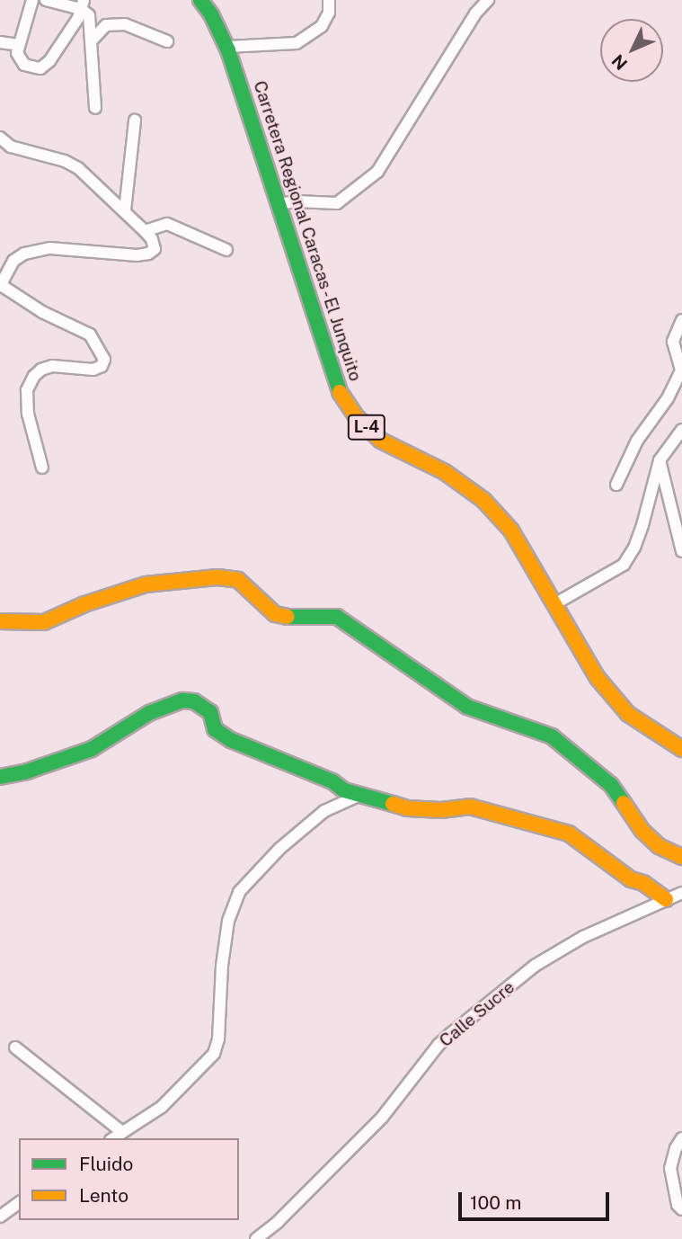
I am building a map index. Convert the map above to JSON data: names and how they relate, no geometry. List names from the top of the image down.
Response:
{
  "streets": {
    "street": ["Carretera Regional Caracas - El Junquito", "L-4", "Calle Sucre"]
  },
  "legend": ["Fluido", "Lento"],
  "scale_bar": "100 m",
  "north": "bottom left"
}
